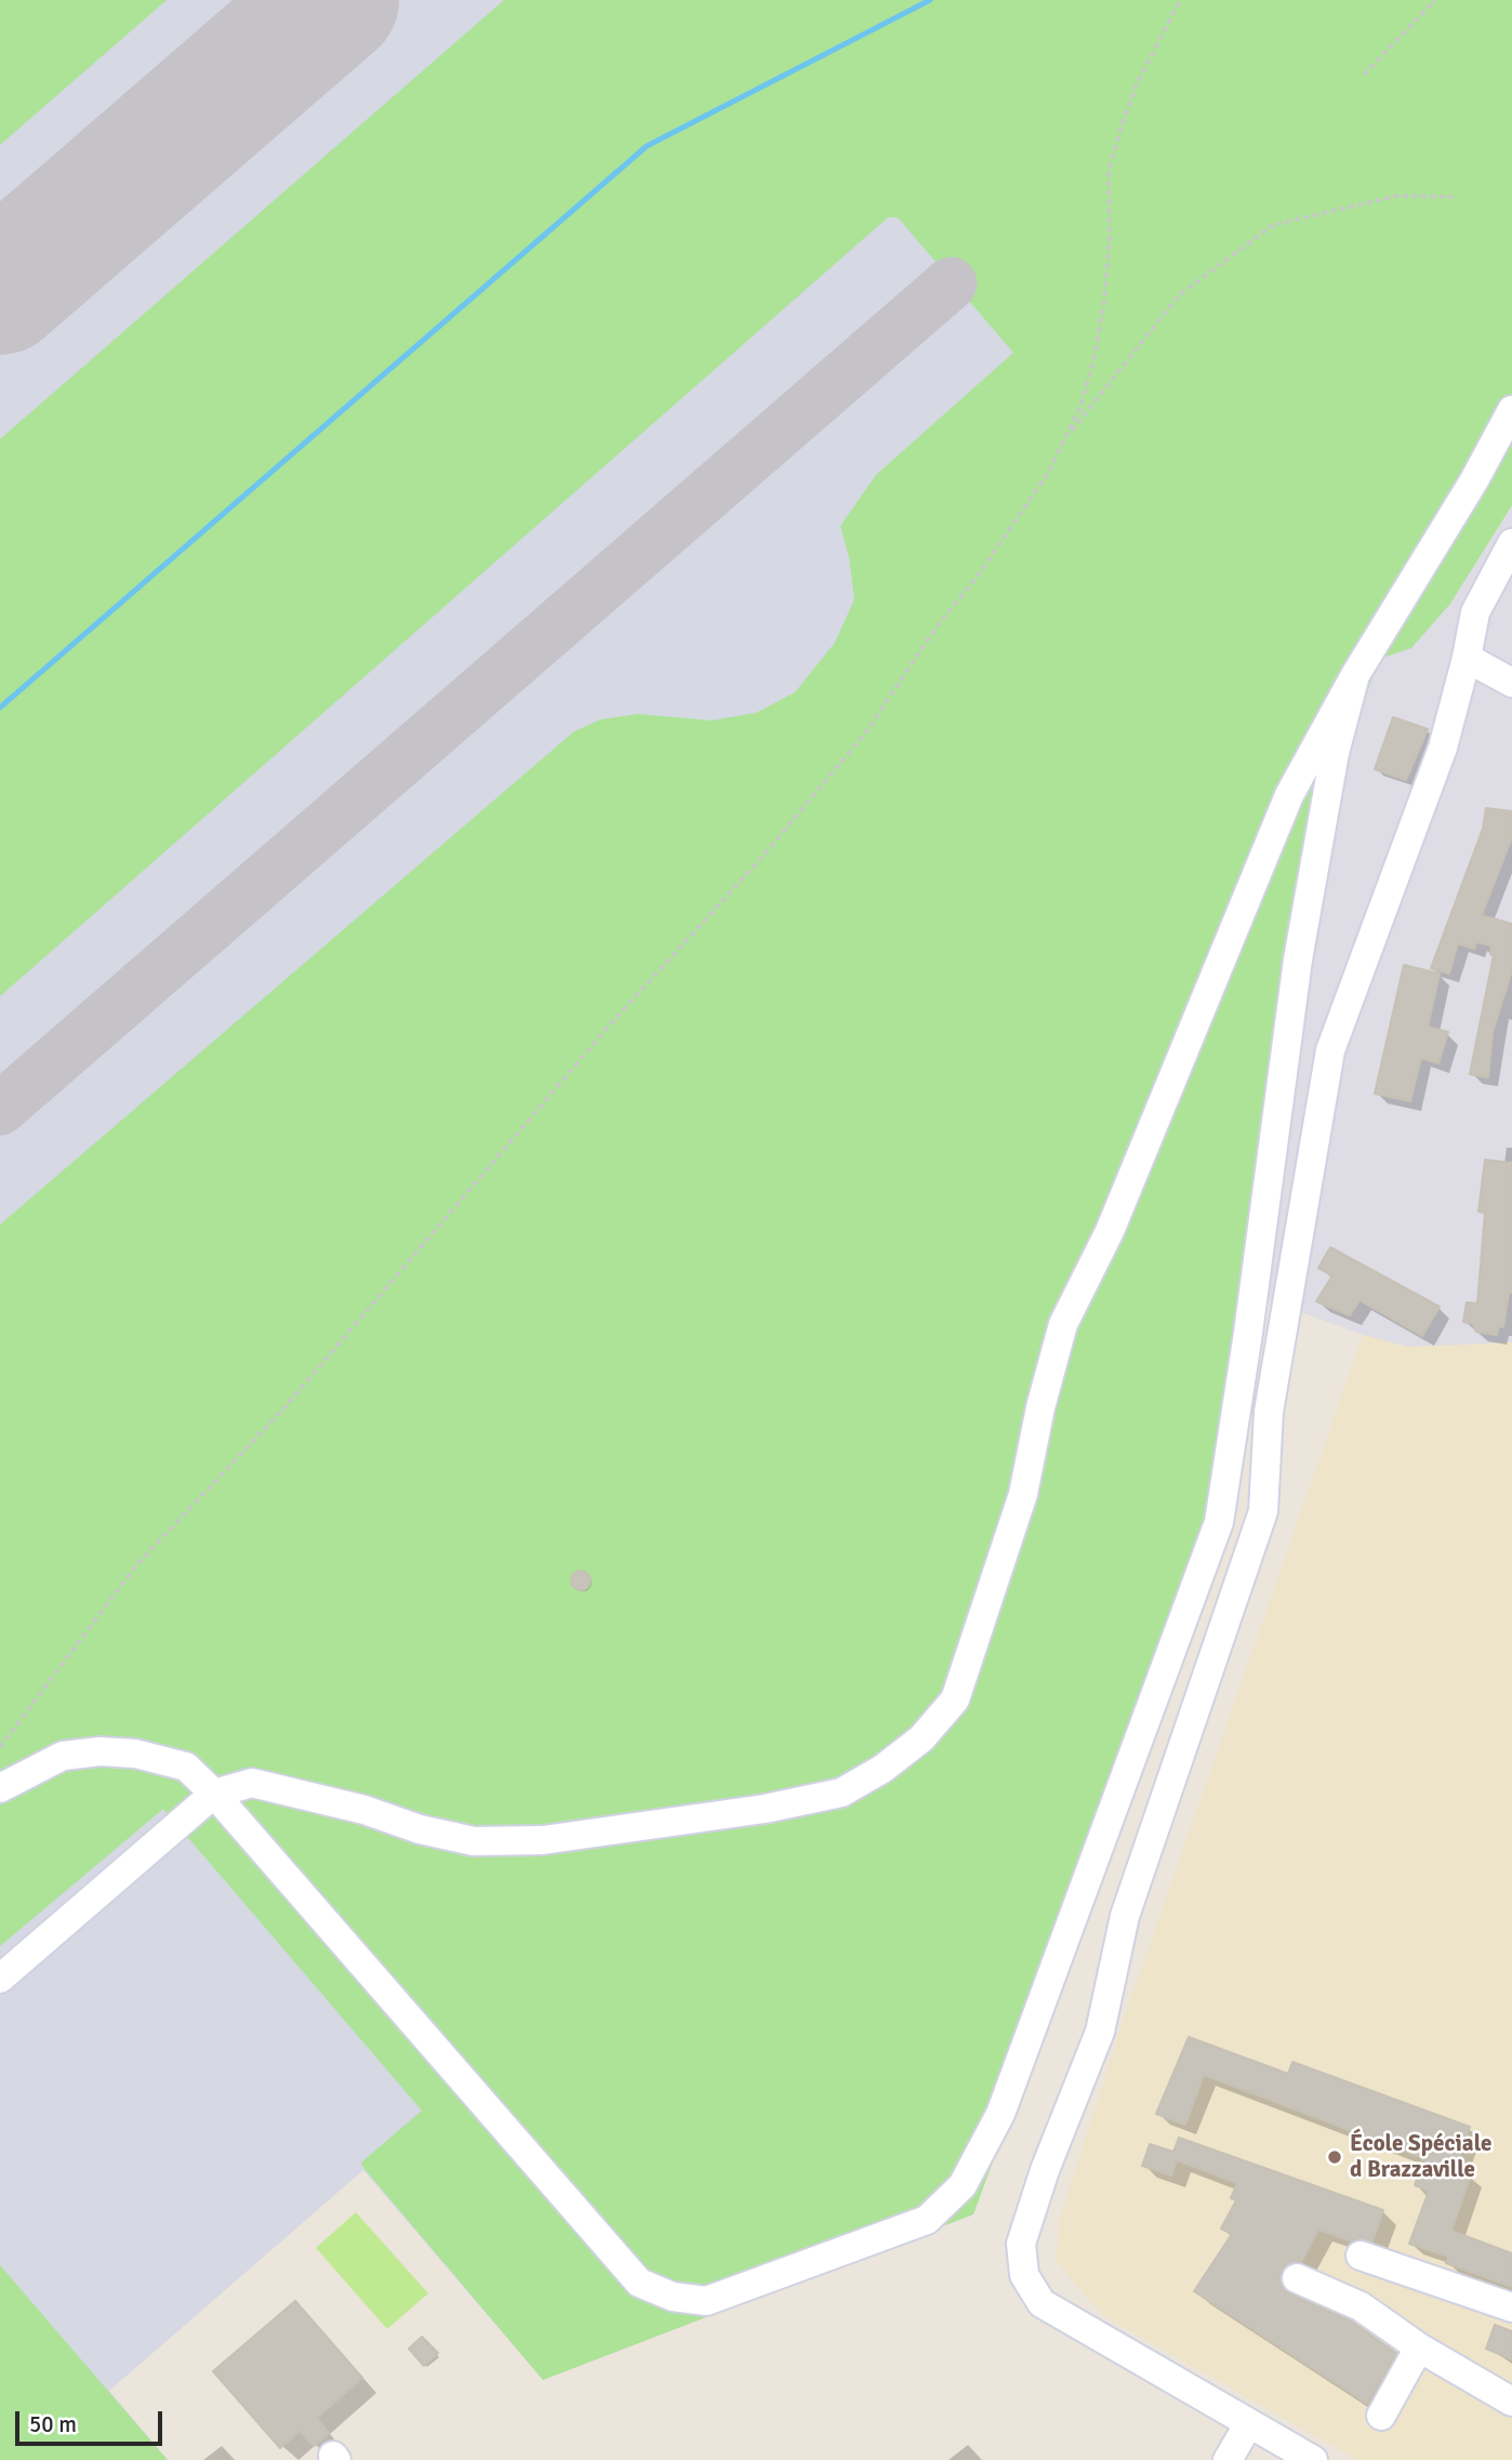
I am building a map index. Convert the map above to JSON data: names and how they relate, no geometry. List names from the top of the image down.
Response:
{
  "places": ["École Spéciale d Brazzaville"],
  "scale_bar": "50 m"
}
